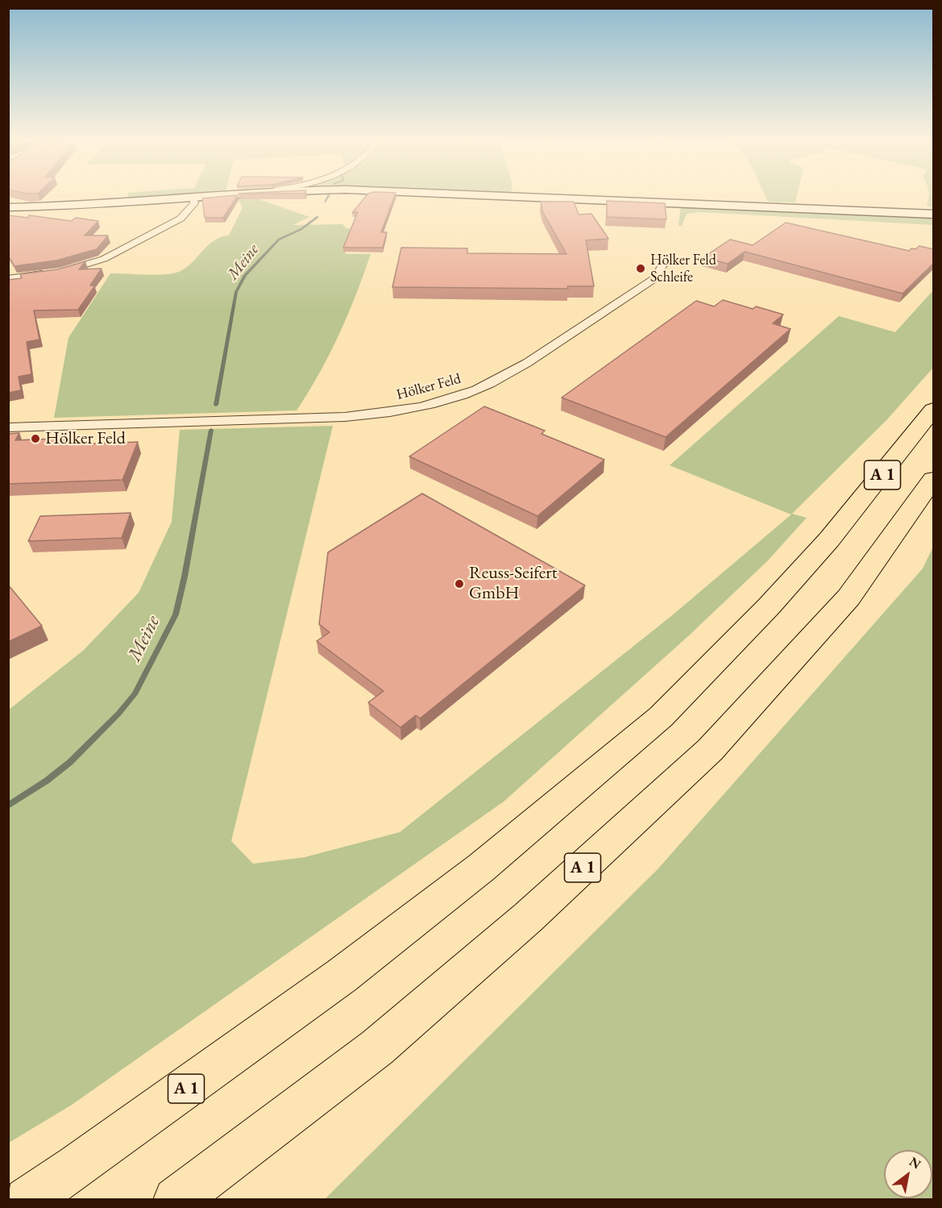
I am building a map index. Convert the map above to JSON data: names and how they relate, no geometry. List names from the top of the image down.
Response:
{
  "streets": {
    "highway": ["A 1"],
    "street": ["Hölker Feld"]
  },
  "water": ["Meine"],
  "places": ["Hölker Feld Schleife", "Hölker Feld", "Reuss-Seifert GmbH"],
  "north": "top right"
}
